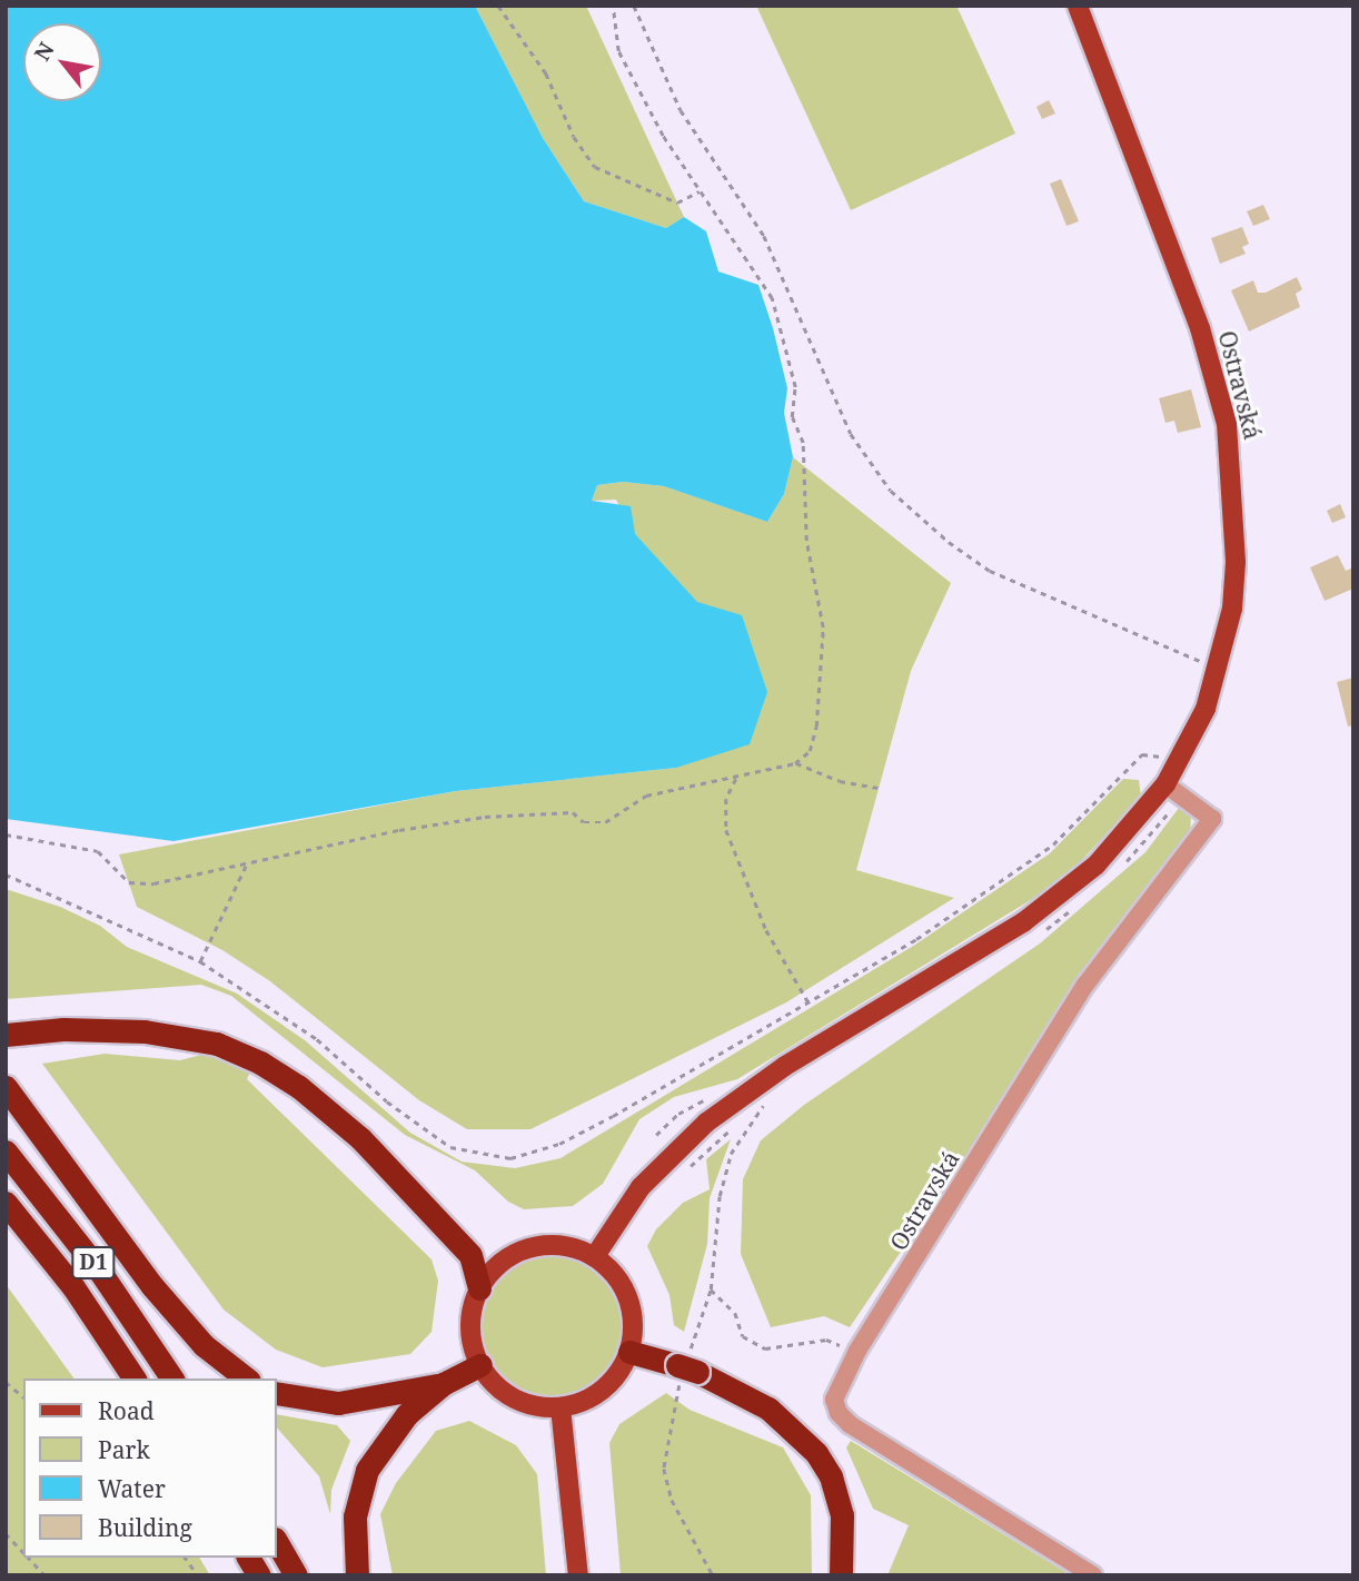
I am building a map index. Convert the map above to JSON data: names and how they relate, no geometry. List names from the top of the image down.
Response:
{
  "streets": {
    "highway": ["D1"],
    "main road": ["Ostravská"]
  },
  "legend": [
    "Road",
    "Park",
    "Water",
    "Building"
  ],
  "north": "top left"
}
